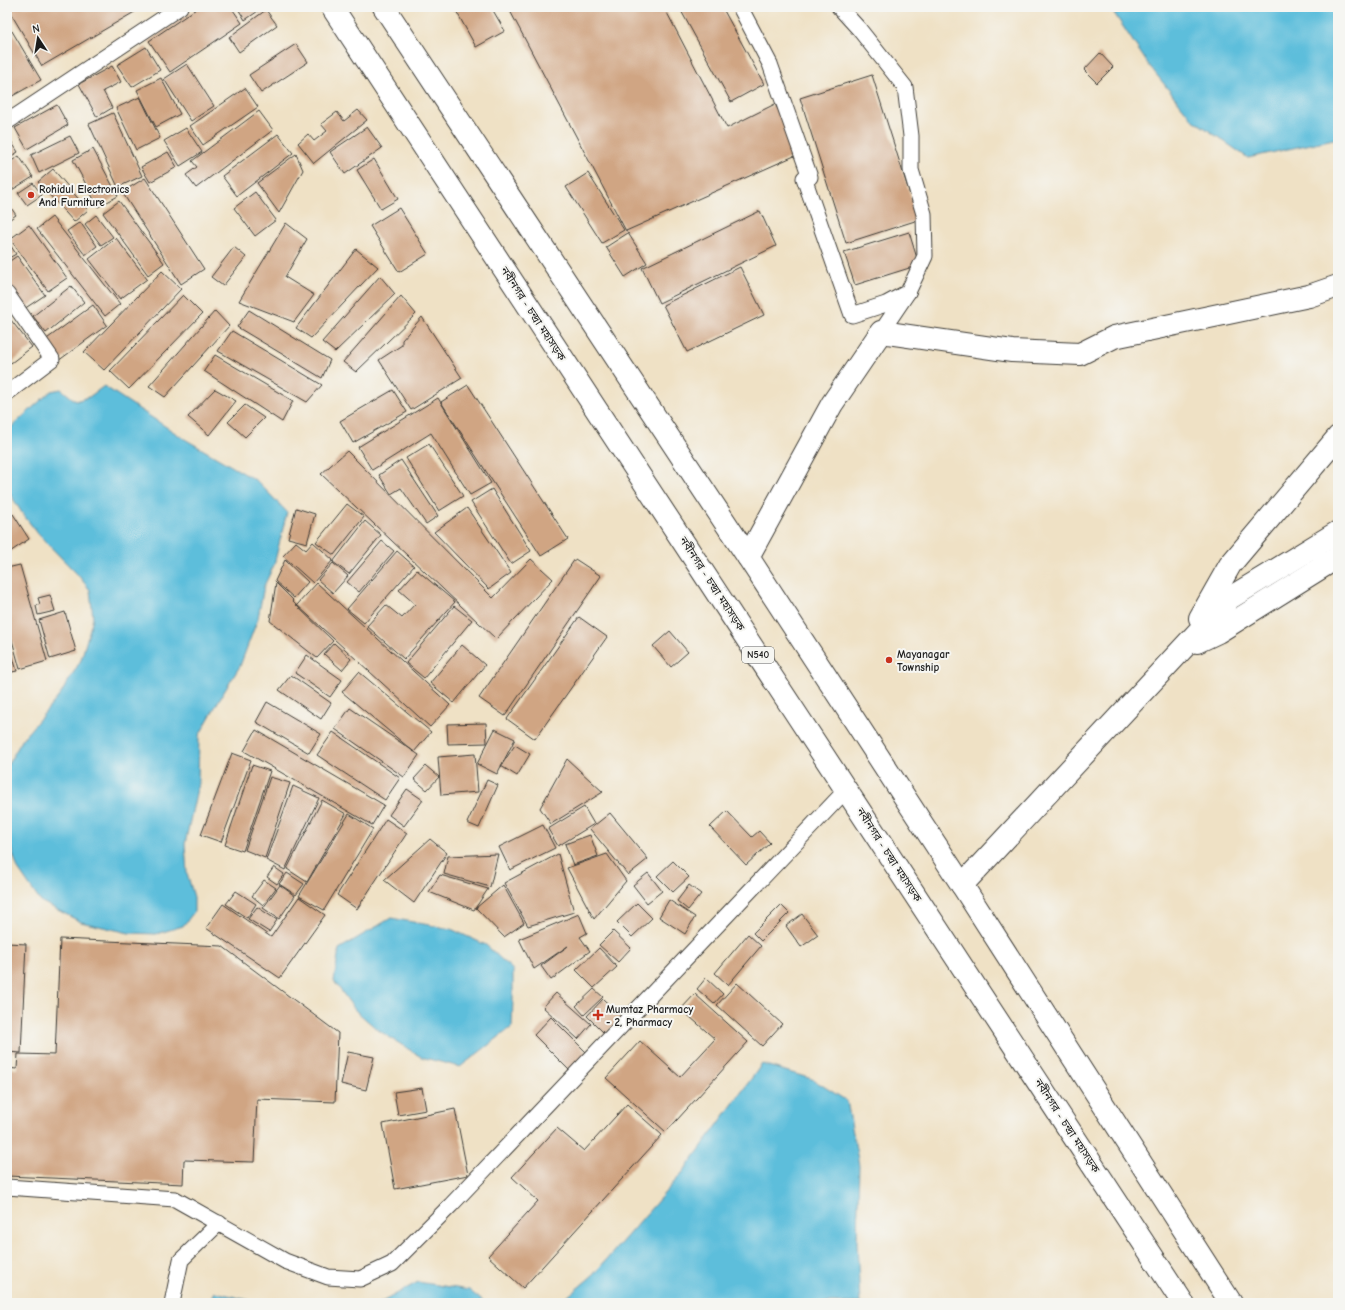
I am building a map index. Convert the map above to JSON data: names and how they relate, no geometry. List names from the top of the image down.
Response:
{
  "streets": {
    "main road": ["নবীনগর - চন্দ্রা মহাসড়ক", "N540"]
  },
  "places": {
    "other": ["Rohidul Electronics And Furniture", "Mayanagar Township"],
    "health": ["Mumtaz Pharmacy - 2, Pharmacy"]
  },
  "north": "top"
}
